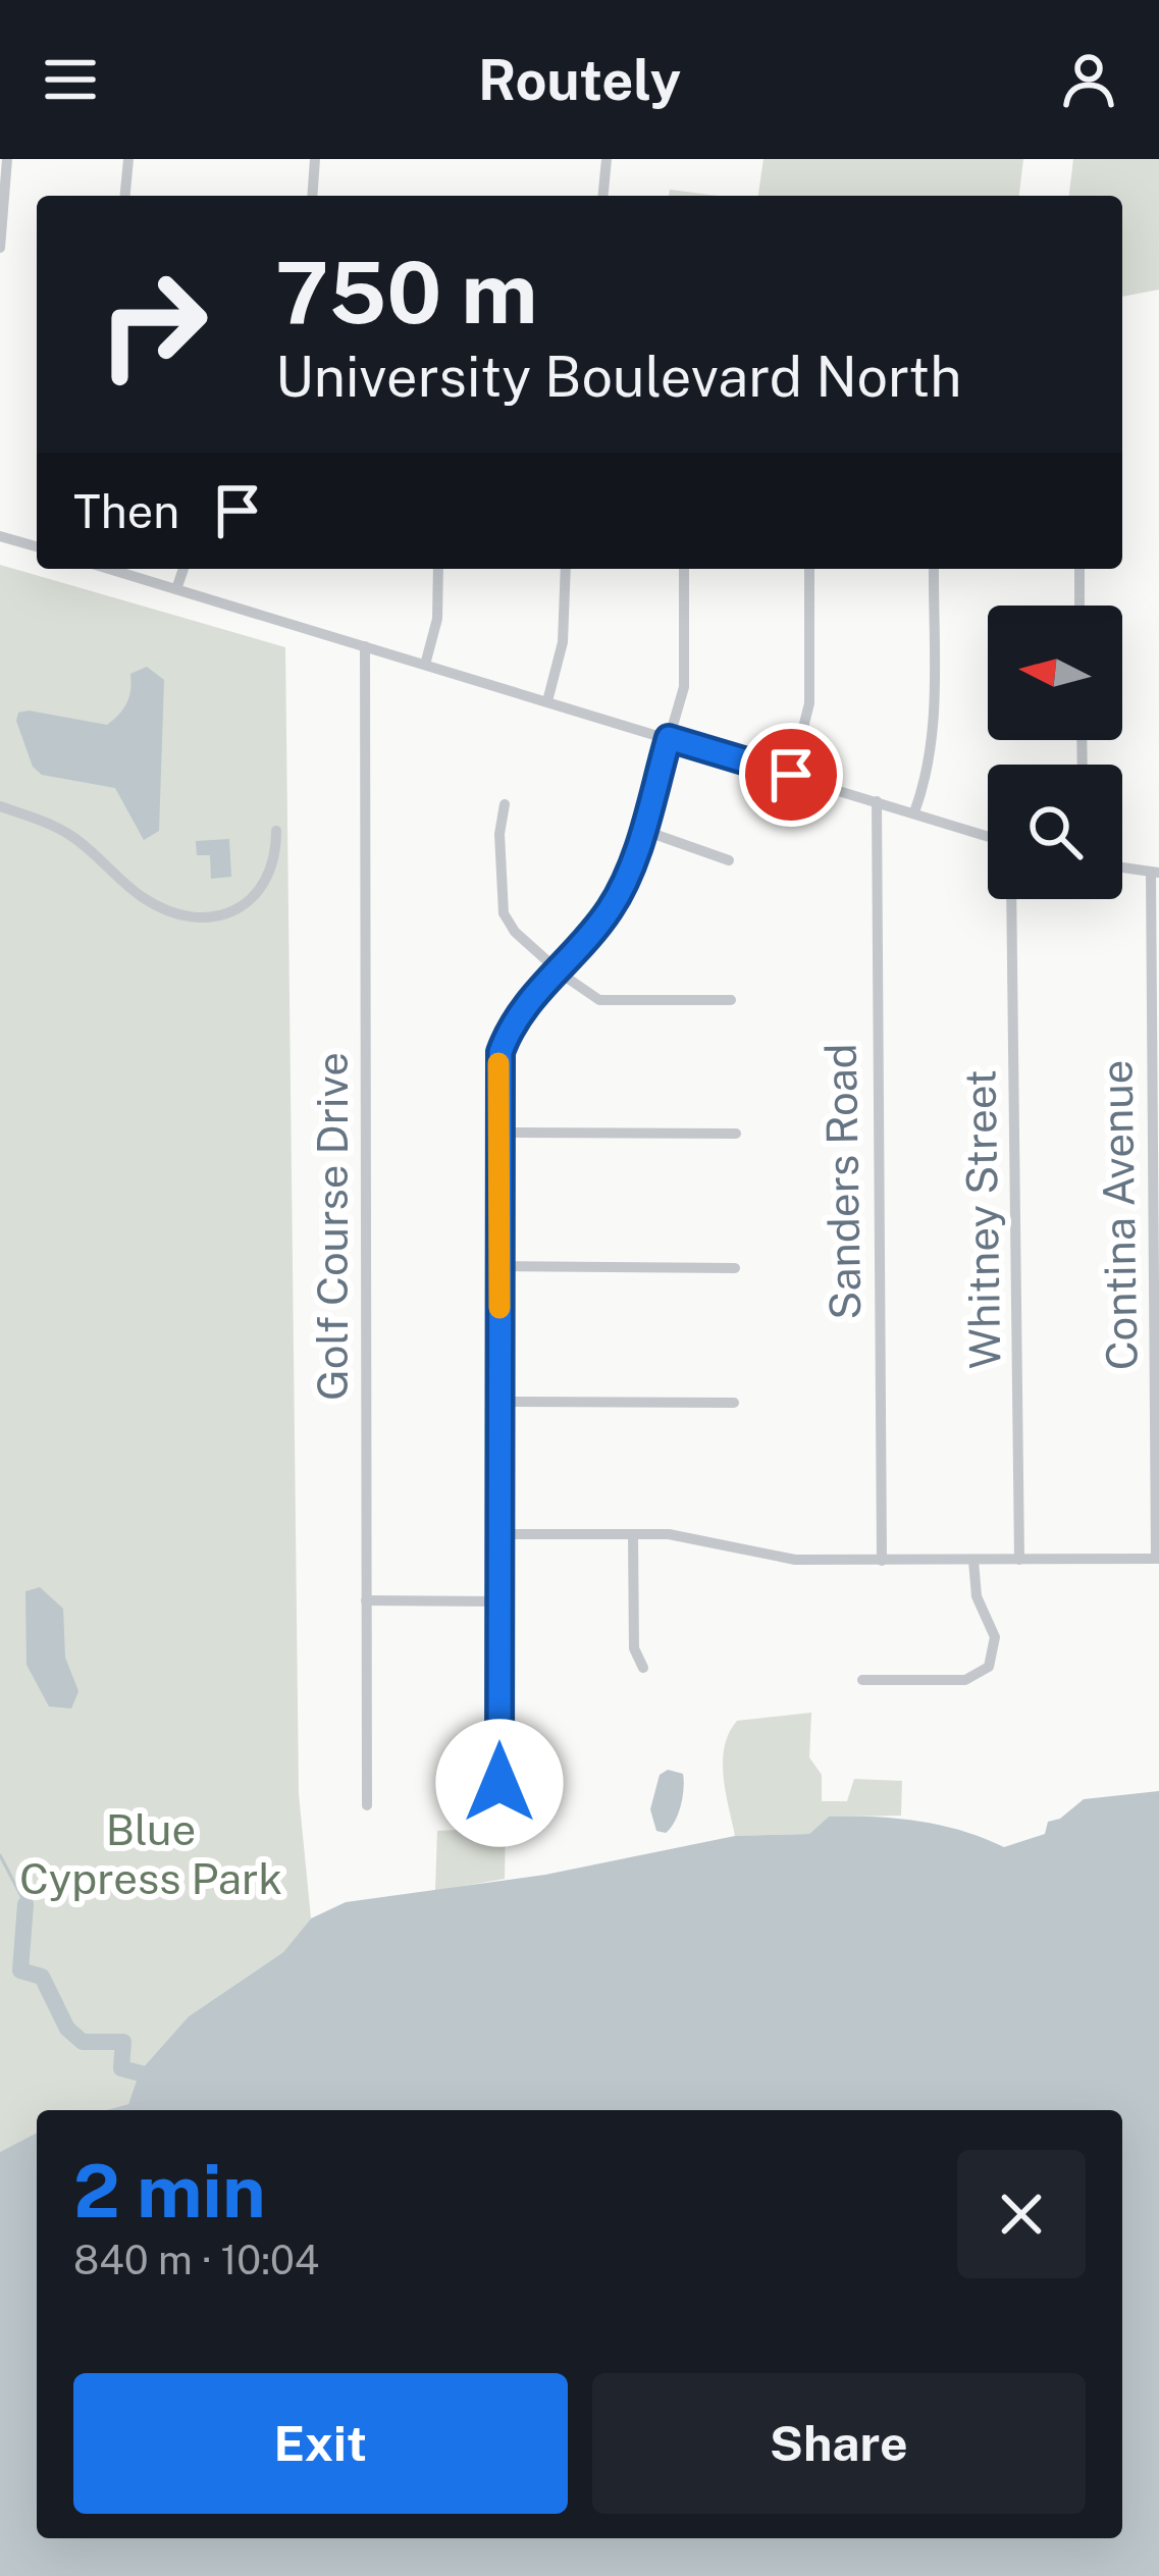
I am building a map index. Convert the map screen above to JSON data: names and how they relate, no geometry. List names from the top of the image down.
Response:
{
  "streets": {
    "street": [
      "Sanders Road",
      "Contina Avenue",
      "Whitney Street",
      "Golf Course Drive"
    ]
  },
  "parks": ["Blue Cypress Park"],
  "north": "left",
  "page": {
    "header": "Routely",
    "turn": ["750 m", "University Boulevard North"],
    "then": "Then",
    "heading": ["2 min", "840 m · 10:04"],
    "buttons": ["Exit", "Share"]
  }
}
